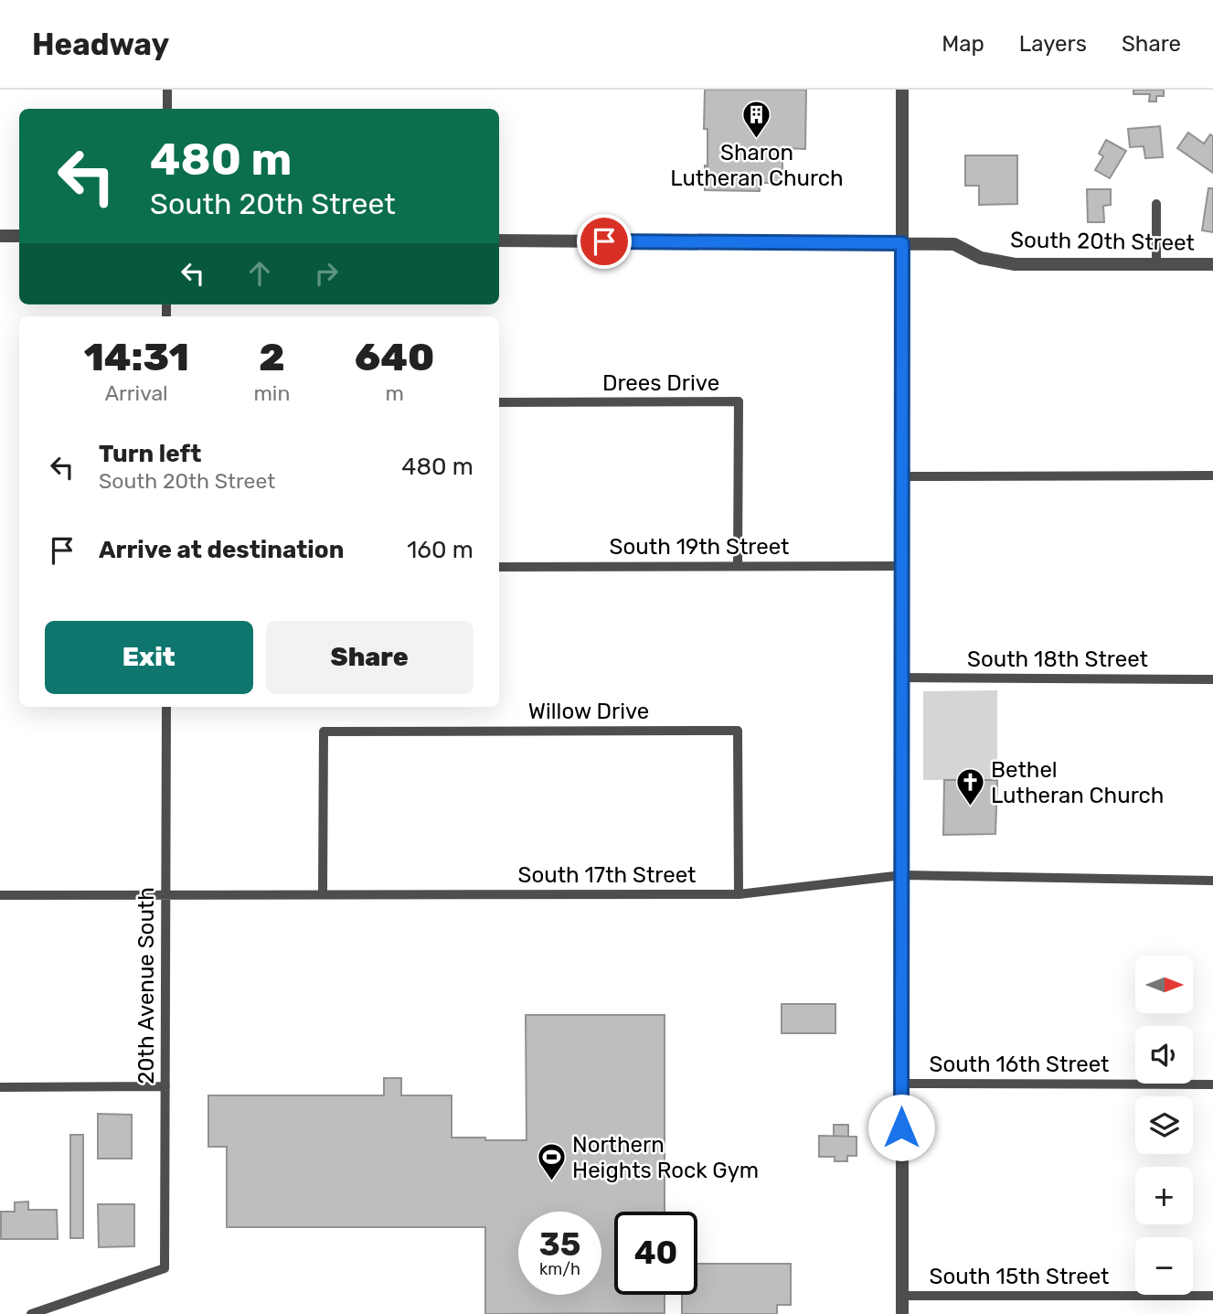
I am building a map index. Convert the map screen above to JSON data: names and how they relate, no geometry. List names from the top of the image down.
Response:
{
  "streets": {
    "street": [
      "South 20th Street",
      "Drees Drive",
      "South 19th Street",
      "South 18th Street",
      "Willow Drive",
      "South 17th Street",
      "20th Avenue South",
      "South 16th Street",
      "South 15th Street"
    ]
  },
  "crossings": [
    ["Drees Drive", "South 19th Street"],
    ["Willow Drive", "South 17th Street"],
    ["South 17th Street", "20th Avenue South"]
  ],
  "places": {
    "building": ["Sharon Lutheran Church"],
    "church": ["Bethel Lutheran Church"],
    "sports": ["Northern Heights Rock Gym"]
  },
  "north": "right",
  "page": {
    "header": "Headway",
    "nav": ["Map", "Layers", "Share"],
    "turn": ["480 m", "South 20th Street"],
    "eta": [
      "14:31",
      "Arrival",
      "2",
      "min",
      "640",
      "m"
    ],
    "list": [
      {
        "name": "Turn left",
        "note": "South 20th Street",
        "value": "480 m"
      },
      {
        "name": "Arrive at destination",
        "value": "160 m"
      }
    ],
    "buttons": ["Exit", "Share"],
    "map_buttons": ["+", "−"],
    "speed": "35 km/h",
    "limit": "40"
  }
}
